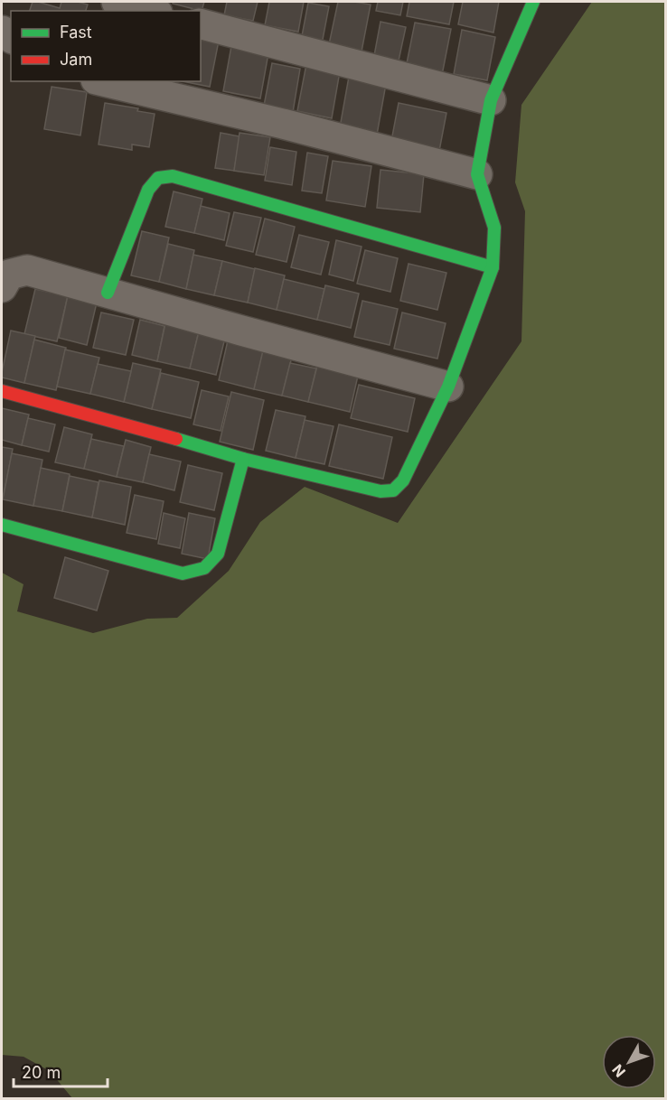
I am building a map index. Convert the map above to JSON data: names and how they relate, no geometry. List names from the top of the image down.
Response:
{
  "legend": ["Fast", "Jam"],
  "scale_bar": "20 m",
  "north": "bottom left"
}
